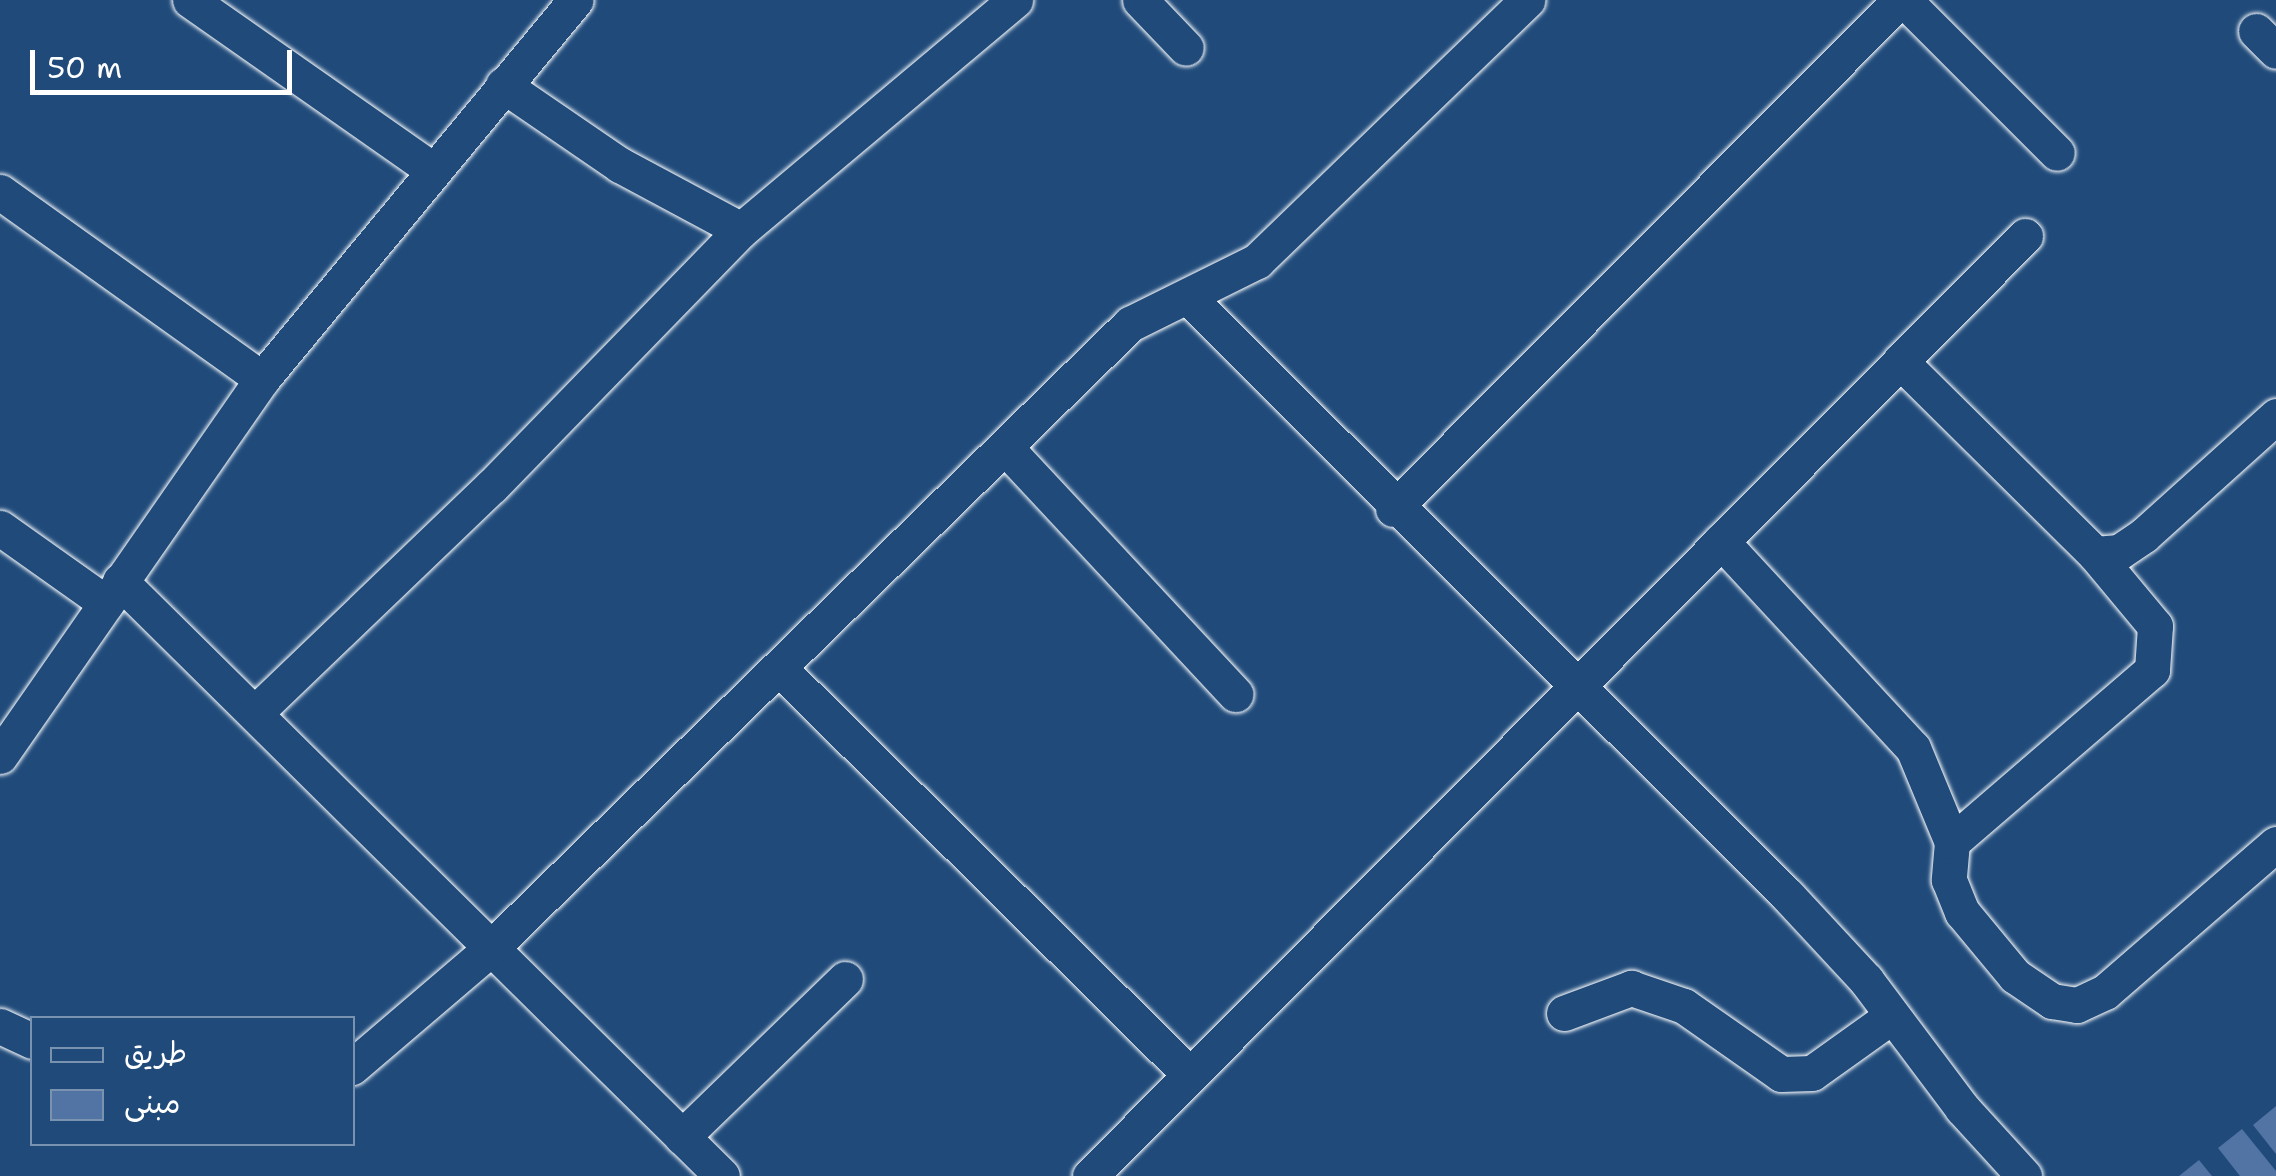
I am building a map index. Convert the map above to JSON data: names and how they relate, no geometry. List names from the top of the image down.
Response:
{
  "legend": ["طريق", "مبنى"],
  "scale_bar": "50 m"
}
